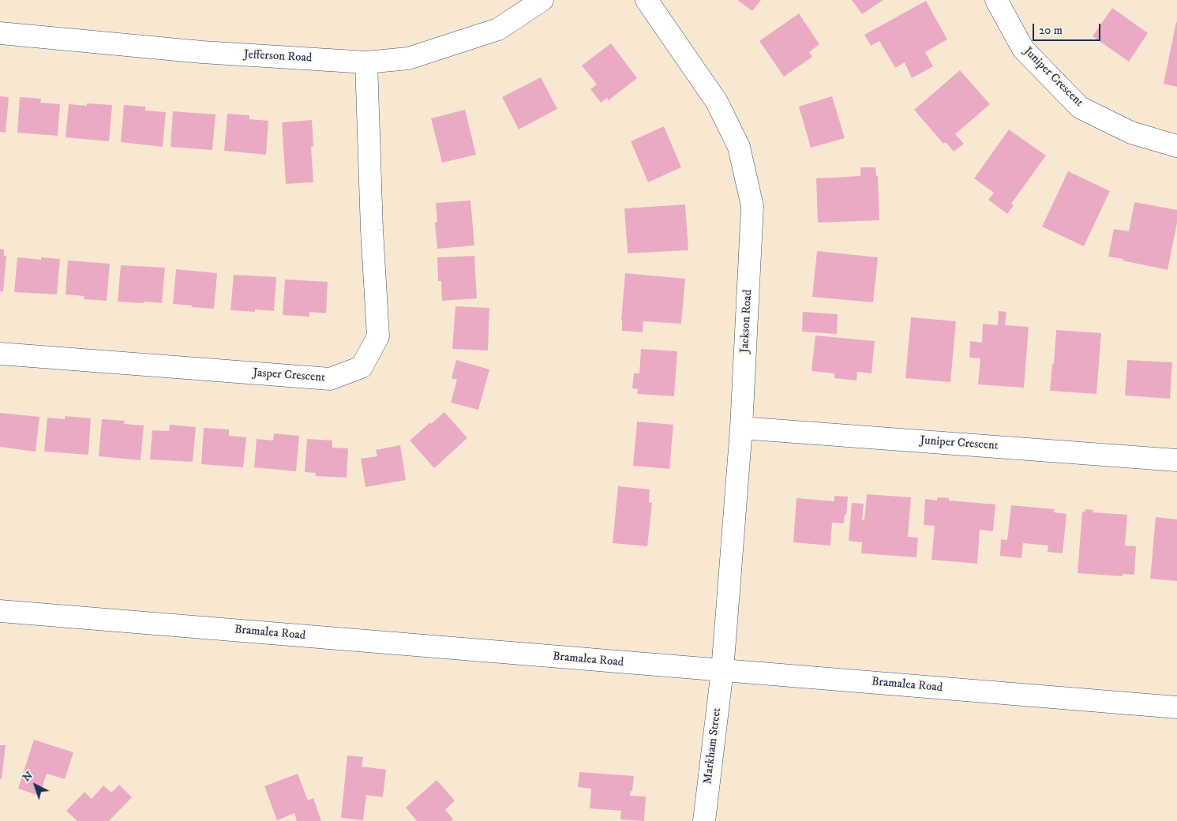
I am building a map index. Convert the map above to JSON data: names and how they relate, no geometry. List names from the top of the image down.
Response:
{
  "streets": {
    "street": [
      "Jefferson Road",
      "Juniper Crescent",
      "Jackson Road",
      "Jasper Crescent",
      "Bramalea Road",
      "Markham Street"
    ]
  },
  "crossings": [
    ["Jefferson Road", "Jasper Crescent"],
    ["Juniper Crescent", "Jackson Road"],
    ["Jackson Road", "Bramalea Road"],
    ["Jackson Road", "Markham Street"],
    ["Bramalea Road", "Markham Street"]
  ],
  "scale_bar": "20 m",
  "north": "top left"
}
